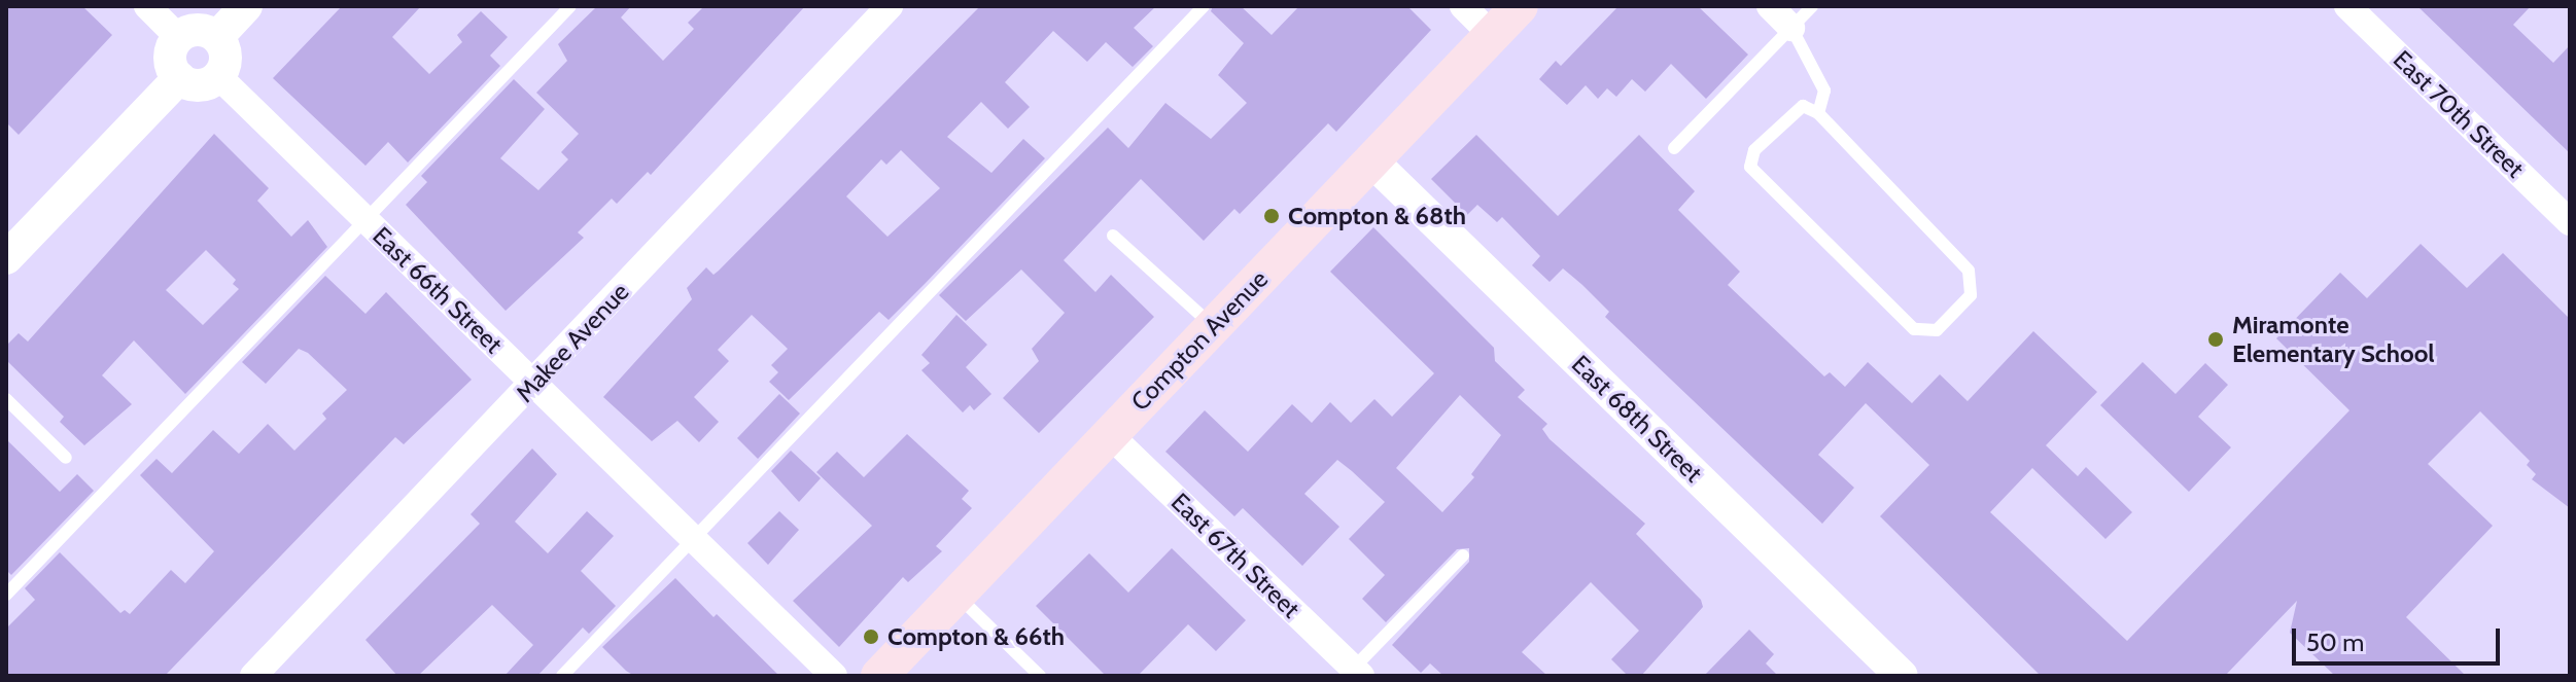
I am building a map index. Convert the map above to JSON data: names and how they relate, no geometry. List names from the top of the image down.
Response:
{
  "streets": {
    "main road": ["Compton Avenue"],
    "street": [
      "East 70th Street",
      "East 66th Street",
      "Makee Avenue",
      "East 68th Street",
      "East 67th Street"
    ]
  },
  "crossings": [
    ["East 66th Street", "Makee Avenue"],
    ["Compton Avenue", "East 68th Street"],
    ["Compton Avenue", "East 67th Street"]
  ],
  "places": ["Compton & 68th", "Miramonte Elementary School", "Compton & 66th"],
  "scale_bar": "50 m"
}
